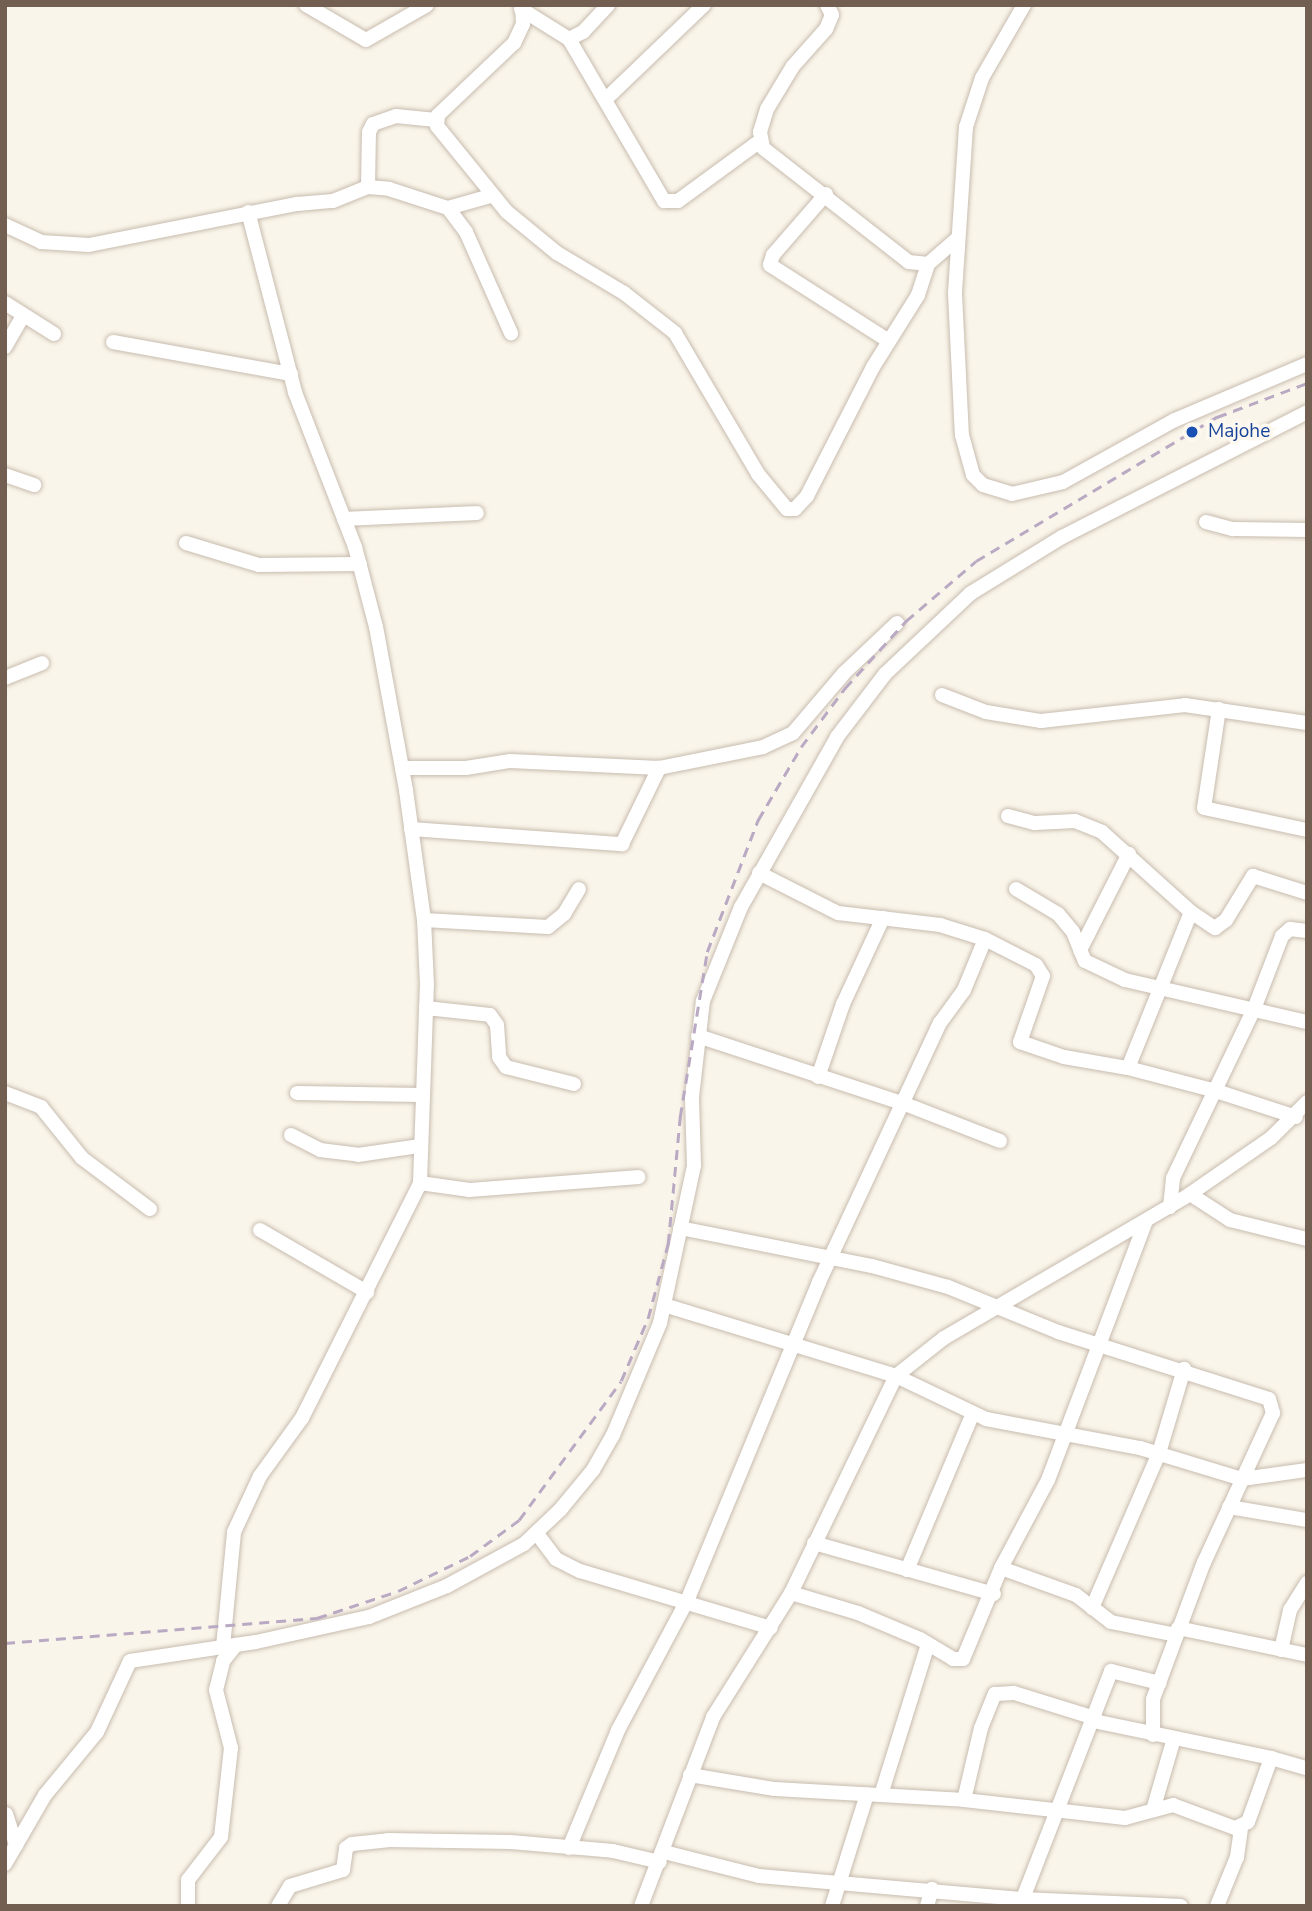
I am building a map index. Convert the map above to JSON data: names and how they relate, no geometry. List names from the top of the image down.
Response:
{
  "places": ["Majohe"]
}
